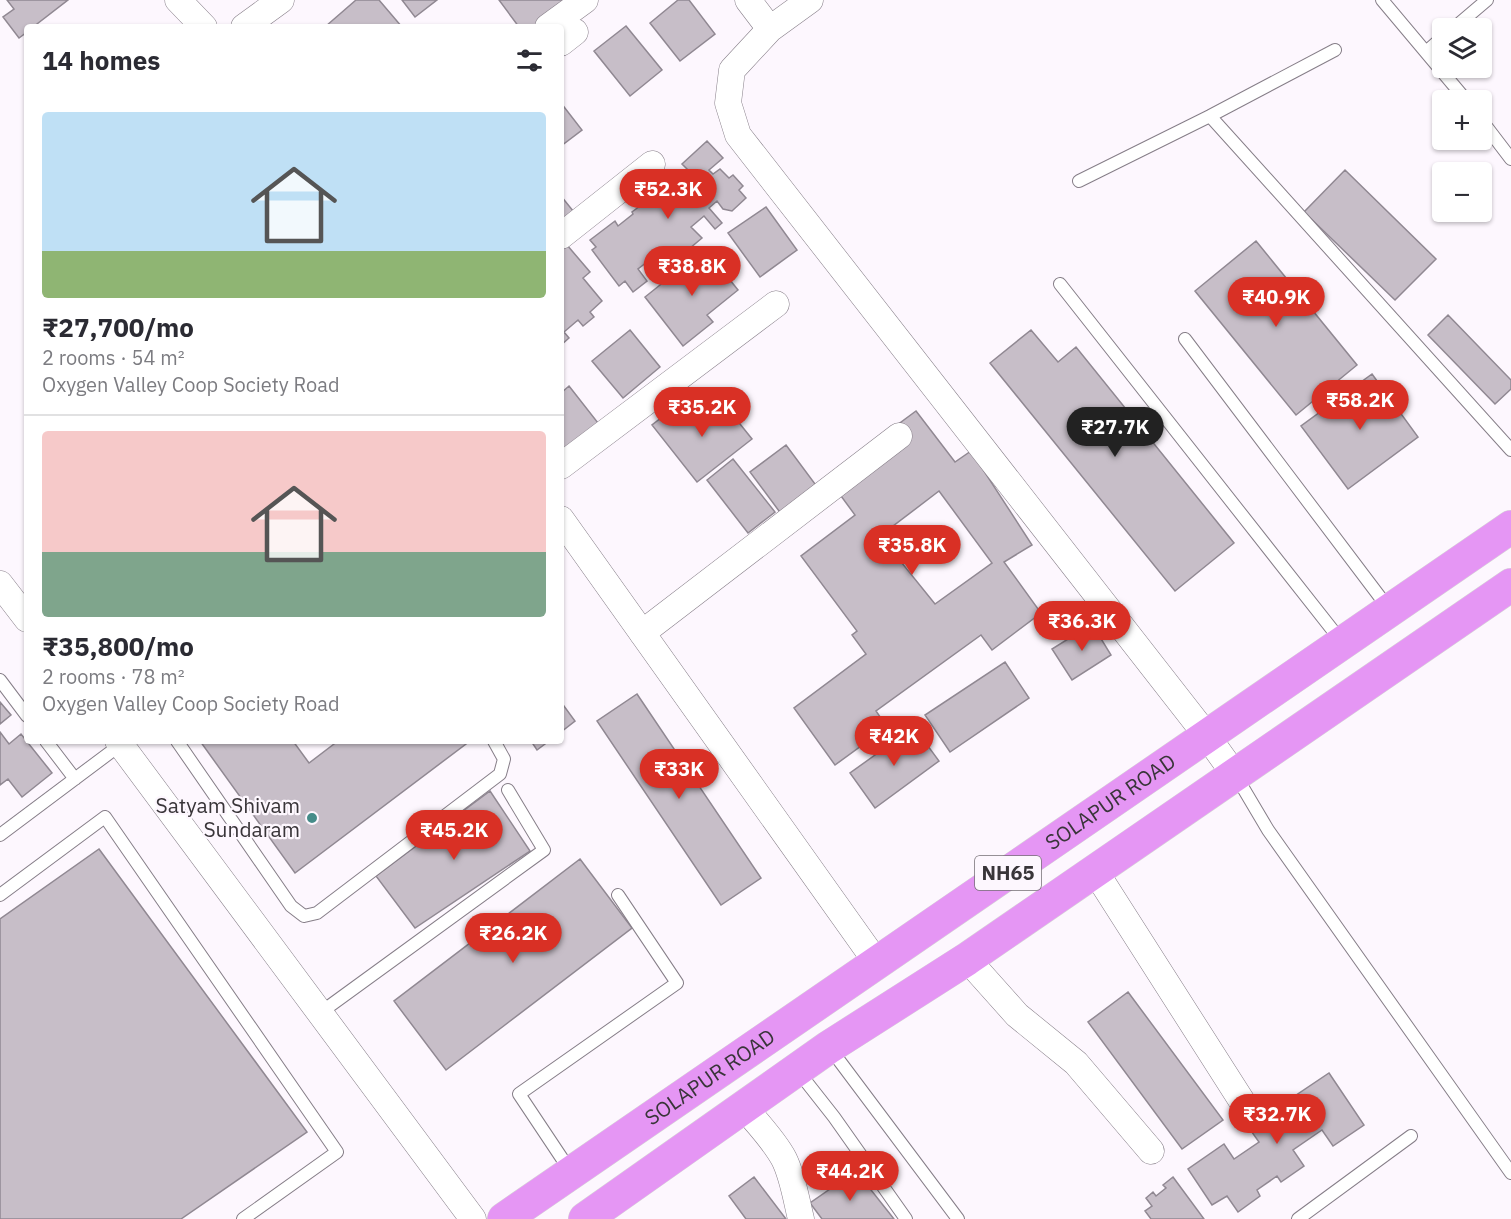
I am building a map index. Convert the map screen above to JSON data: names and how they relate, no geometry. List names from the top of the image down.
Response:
{
  "streets": {
    "highway": ["SOLAPUR ROAD", "NH65"]
  },
  "places": ["Satyam Shivam Sundaram"],
  "page": {
    "map_buttons": ["+", "−"],
    "heading": "14 homes",
    "list": [
      {
        "name": "₹27,700/mo",
        "note": "2 rooms · 54 m² · Oxygen Valley Coop Society Road"
      },
      {
        "name": "₹35,800/mo",
        "note": "2 rooms · 78 m² · Oxygen Valley Coop Society Road"
      }
    ],
    "price": [
      "₹52.3K",
      "₹38.8K",
      "₹40.9K",
      "₹58.2K",
      "₹35.2K",
      "₹27.7K",
      "₹35.8K",
      "₹36.3K",
      "₹42K",
      "₹33K",
      "₹45.2K",
      "₹26.2K",
      "₹32.7K",
      "₹44.2K"
    ]
  }
}
